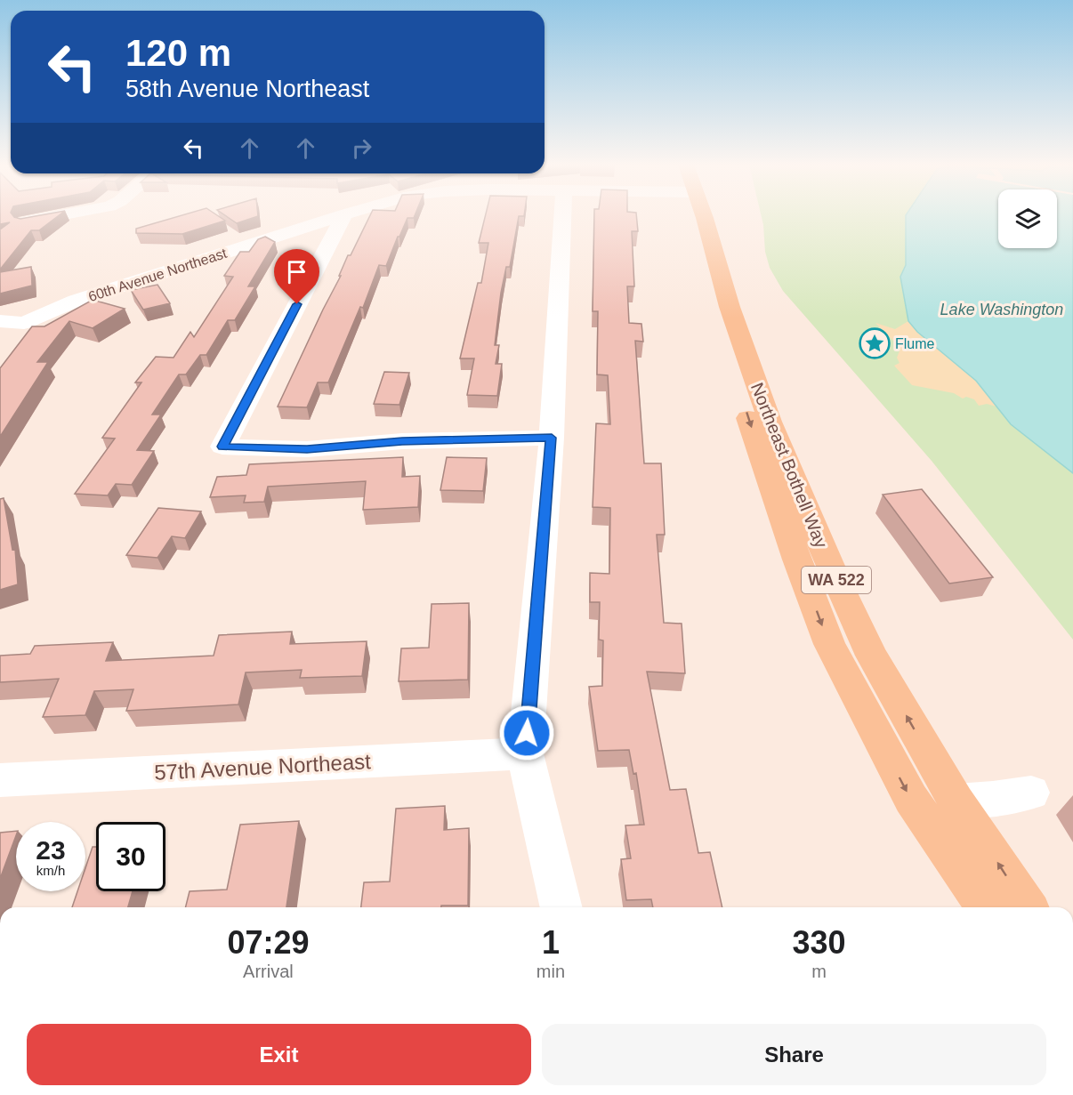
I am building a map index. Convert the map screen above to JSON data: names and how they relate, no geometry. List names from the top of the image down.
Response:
{
  "streets": {
    "main road": ["Northeast Bothell Way", "WA 522"],
    "street": ["60th Avenue Northeast", "57th Avenue Northeast"]
  },
  "water": ["Lake Washington"],
  "places": {
    "place": ["Flume"]
  },
  "page": {
    "turn": ["120 m", "58th Avenue Northeast"],
    "speed": "23 km/h",
    "limit": "30",
    "eta": [
      "07:29",
      "Arrival",
      "1",
      "min",
      "330",
      "m"
    ],
    "buttons": ["Exit", "Share"]
  }
}
